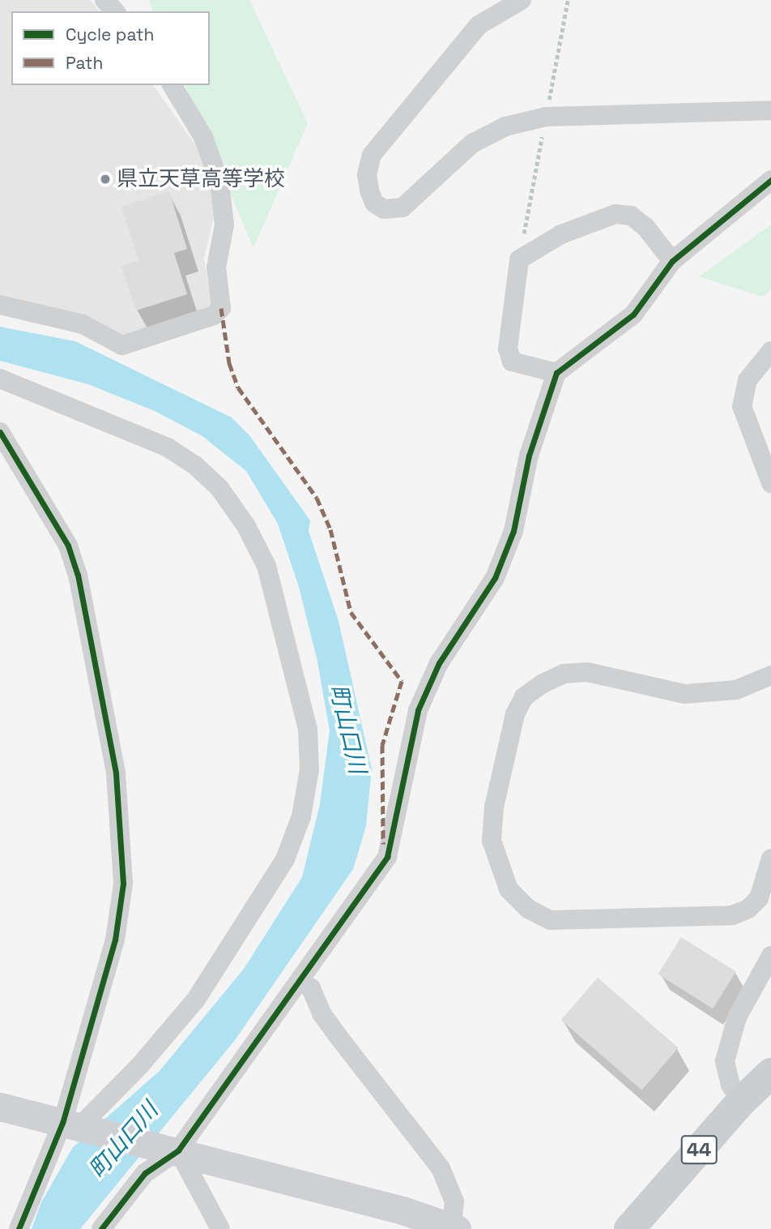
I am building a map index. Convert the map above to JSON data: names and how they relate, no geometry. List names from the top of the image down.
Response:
{
  "streets": {
    "main road": ["44"]
  },
  "water": ["町山口川"],
  "places": ["県立天草高等学校"],
  "legend": ["Cycle path", "Path"]
}
